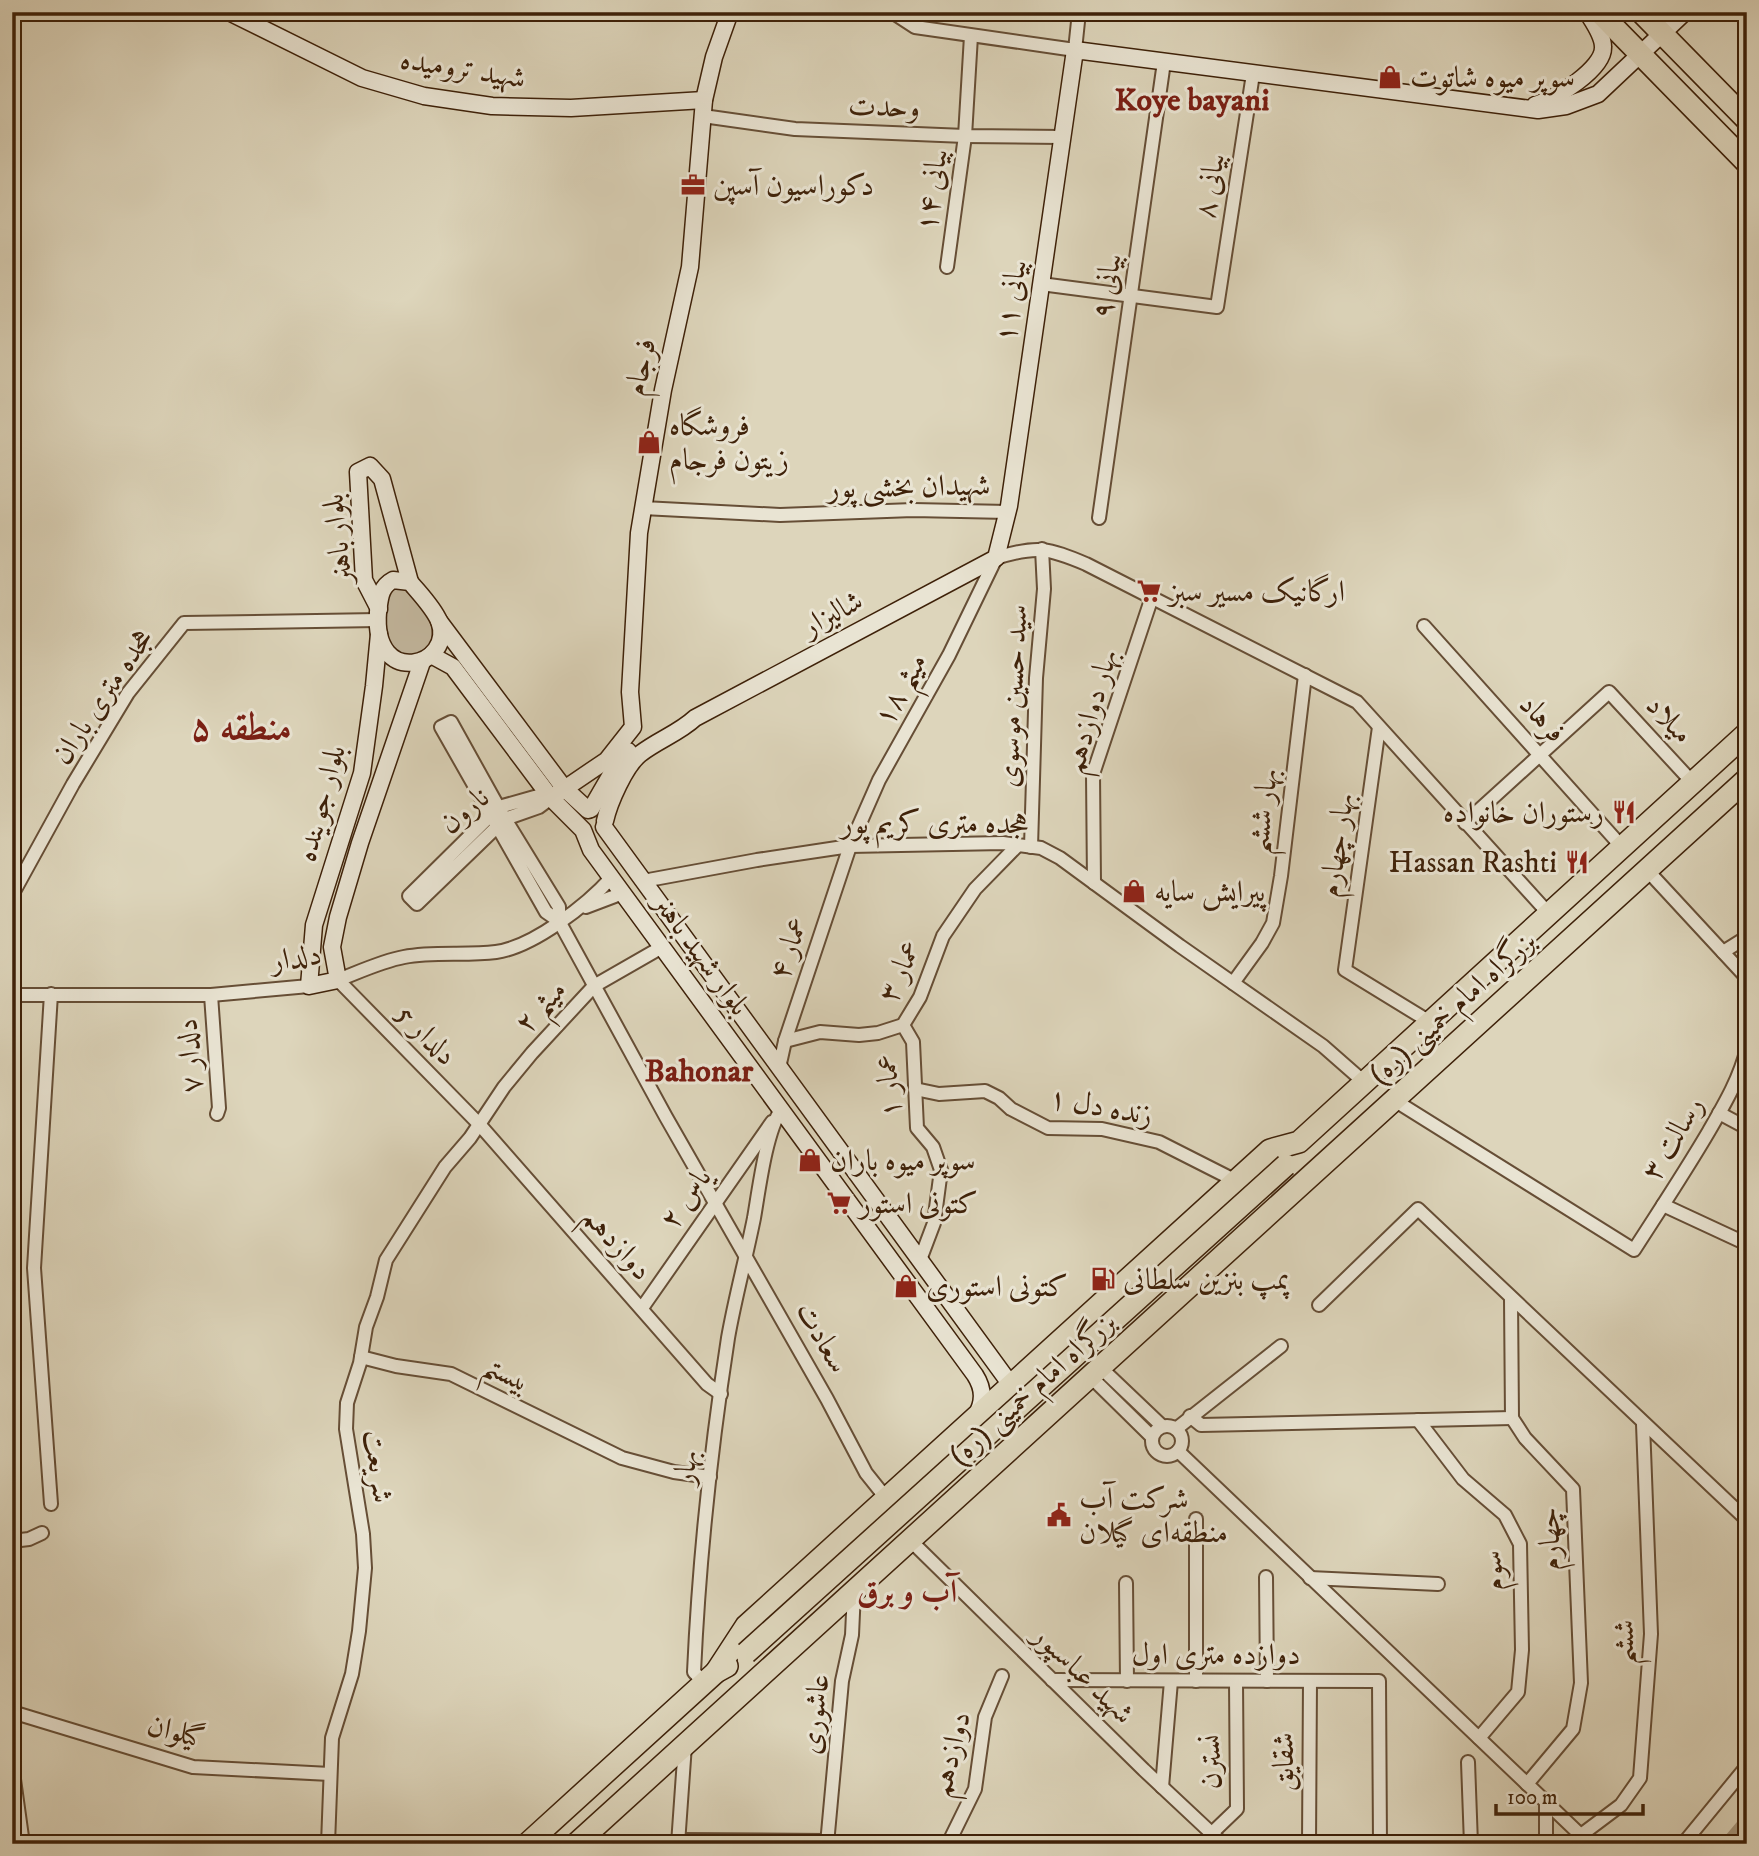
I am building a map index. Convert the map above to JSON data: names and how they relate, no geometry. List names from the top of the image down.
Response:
{
  "streets": {
    "highway": ["بزرگراه امام خمینی (ره)"],
    "street": [
      "شهید ترومیده",
      "وحدت",
      "بیانی ۸",
      "بیانی ۱۴",
      "بیانی ۹",
      "بیانی ۱۱",
      "فرجام",
      "شهیدان بخشی پور",
      "بلوار باهنر",
      "شالیزار",
      "میثم ۱۸",
      "هجده متری باران",
      "سید حسین موسوی",
      "بهار دوازدهم",
      "فرهاد",
      "میلاد",
      "بلوار جوینده",
      "نارون",
      "بهار ششم",
      "هجده متری کریم پور",
      "بهار چهارم",
      "عمار ۴",
      "بلوار شهید باهنر",
      "دلدار",
      "عمار ۳",
      "میثم ۲",
      "دلدار 5",
      "دلدار ۷",
      "عمار ۱",
      "زنده دل ۱",
      "رسالت ۳",
      "یاس ۲",
      "دوازدهم",
      "سعادت",
      "بیستم",
      "شریعت",
      "بهار",
      "چهارم",
      "سوم",
      "ششم",
      "دوازده متری اول",
      "شهید عباسپور",
      "عاشوری",
      "گیلوان",
      "نسترن",
      "شقایق"
    ]
  },
  "crossings": [
    ["شهید ترومیده", "وحدت"],
    ["شهید ترومیده", "فرجام"],
    ["وحدت", "بیانی ۱۴"],
    ["وحدت", "بیانی ۱۱"],
    ["وحدت", "فرجام"],
    ["بیانی ۸", "بیانی ۹"],
    ["بیانی ۱۱", "شهیدان بخشی پور"],
    ["بیانی ۱۱", "شالیزار"],
    ["بیانی ۱۱", "میثم ۱۸"],
    ["فرجام", "شهیدان بخشی پور"],
    ["فرجام", "شالیزار"],
    ["بلوار باهنر", "هجده متری باران"],
    ["بلوار باهنر", "بلوار جوینده"],
    ["شالیزار", "میثم ۱۸"],
    ["شالیزار", "بلوار شهید باهنر"],
    ["میثم ۱۸", "هجده متری کریم پور"],
    ["میثم ۱۸", "عمار ۴"],
    ["هجده متری باران", "بلوار جوینده"],
    ["سید حسین موسوی", "هجده متری کریم پور"],
    ["سید حسین موسوی", "عمار ۳"],
    ["بهار دوازدهم", "هجده متری کریم پور"],
    ["فرهاد", "میلاد"],
    ["فرهاد", "بزرگراه امام خمینی (ره)"],
    ["میلاد", "بزرگراه امام خمینی (ره)"],
    ["بلوار جوینده", "دلدار"],
    ["بلوار جوینده", "دلدار 5"],
    ["نارون", "سعادت"],
    ["بهار ششم", "هجده متری کریم پور"],
    ["هجده متری کریم پور", "عمار ۴"],
    ["هجده متری کریم پور", "بلوار شهید باهنر"],
    ["هجده متری کریم پور", "عمار ۳"],
    ["هجده متری کریم پور", "بزرگراه امام خمینی (ره)"],
    ["بهار چهارم", "بزرگراه امام خمینی (ره)"],
    ["عمار ۴", "بلوار شهید باهنر"],
    ["عمار ۴", "عمار ۳"],
    ["بلوار شهید باهنر", "میثم ۲"],
    ["بلوار شهید باهنر", "بزرگراه امام خمینی (ره)"],
    ["بلوار شهید باهنر", "عمار ۱"],
    ["بلوار شهید باهنر", "یاس ۲"],
    ["بلوار شهید باهنر", "بهار"],
    ["دلدار", "دلدار 5"],
    ["دلدار", "دلدار ۷"],
    ["دلدار", "سعادت"],
    ["عمار ۳", "عمار ۱"],
    ["میثم ۲", "دلدار 5"],
    ["میثم ۲", "دوازدهم"],
    ["میثم ۲", "سعادت"],
    ["میثم ۲", "شریعت"],
    ["بزرگراه امام خمینی (ره)", "زنده دل ۱"],
    ["بزرگراه امام خمینی (ره)", "رسالت ۳"],
    ["بزرگراه امام خمینی (ره)", "سعادت"],
    ["بزرگراه امام خمینی (ره)", "بهار"],
    ["بزرگراه امام خمینی (ره)", "شهید عباسپور"],
    ["بزرگراه امام خمینی (ره)", "عاشوری"],
    ["دلدار 5", "دوازدهم"],
    ["دلدار 5", "شریعت"],
    ["عمار ۱", "زنده دل ۱"],
    ["یاس ۲", "دوازدهم"],
    ["یاس ۲", "سعادت"],
    ["یاس ۲", "بهار"],
    ["دوازدهم", "شریعت"],
    ["دوازدهم", "بهار"],
    ["سعادت", "بهار"],
    ["بیستم", "شریعت"],
    ["بیستم", "بهار"],
    ["شریعت", "گیلوان"],
    ["دوازده متری اول", "شهید عباسپور"],
    ["دوازده متری اول", "نسترن"],
    ["دوازده متری اول", "شقایق"],
    ["شهید عباسپور", "نسترن"]
  ],
  "districts": [
    "Koye bayani",
    "منطقه ۵",
    "Bahonar",
    "آب و برق"
  ],
  "places": {
    "shop": [
      "سوپر میوه شاتوت",
      "فروشگاه زیتون فرجام",
      "پیرایش سایه",
      "سوپر میوه باران",
      "کتونی استوری"
    ],
    "office": ["دکوراسیون آسپن"],
    "supermarket": ["ارگانیک مسیر سبز", "کتونی استور"],
    "restaurant": ["رستوران خانواده", "Hassan Rashti"],
    "fuel station": ["پمپ بنزین سلطانی"],
    "public building": ["شرکت آب منطقه‌ای گیلان"]
  },
  "scale_bar": "100 m"
}
